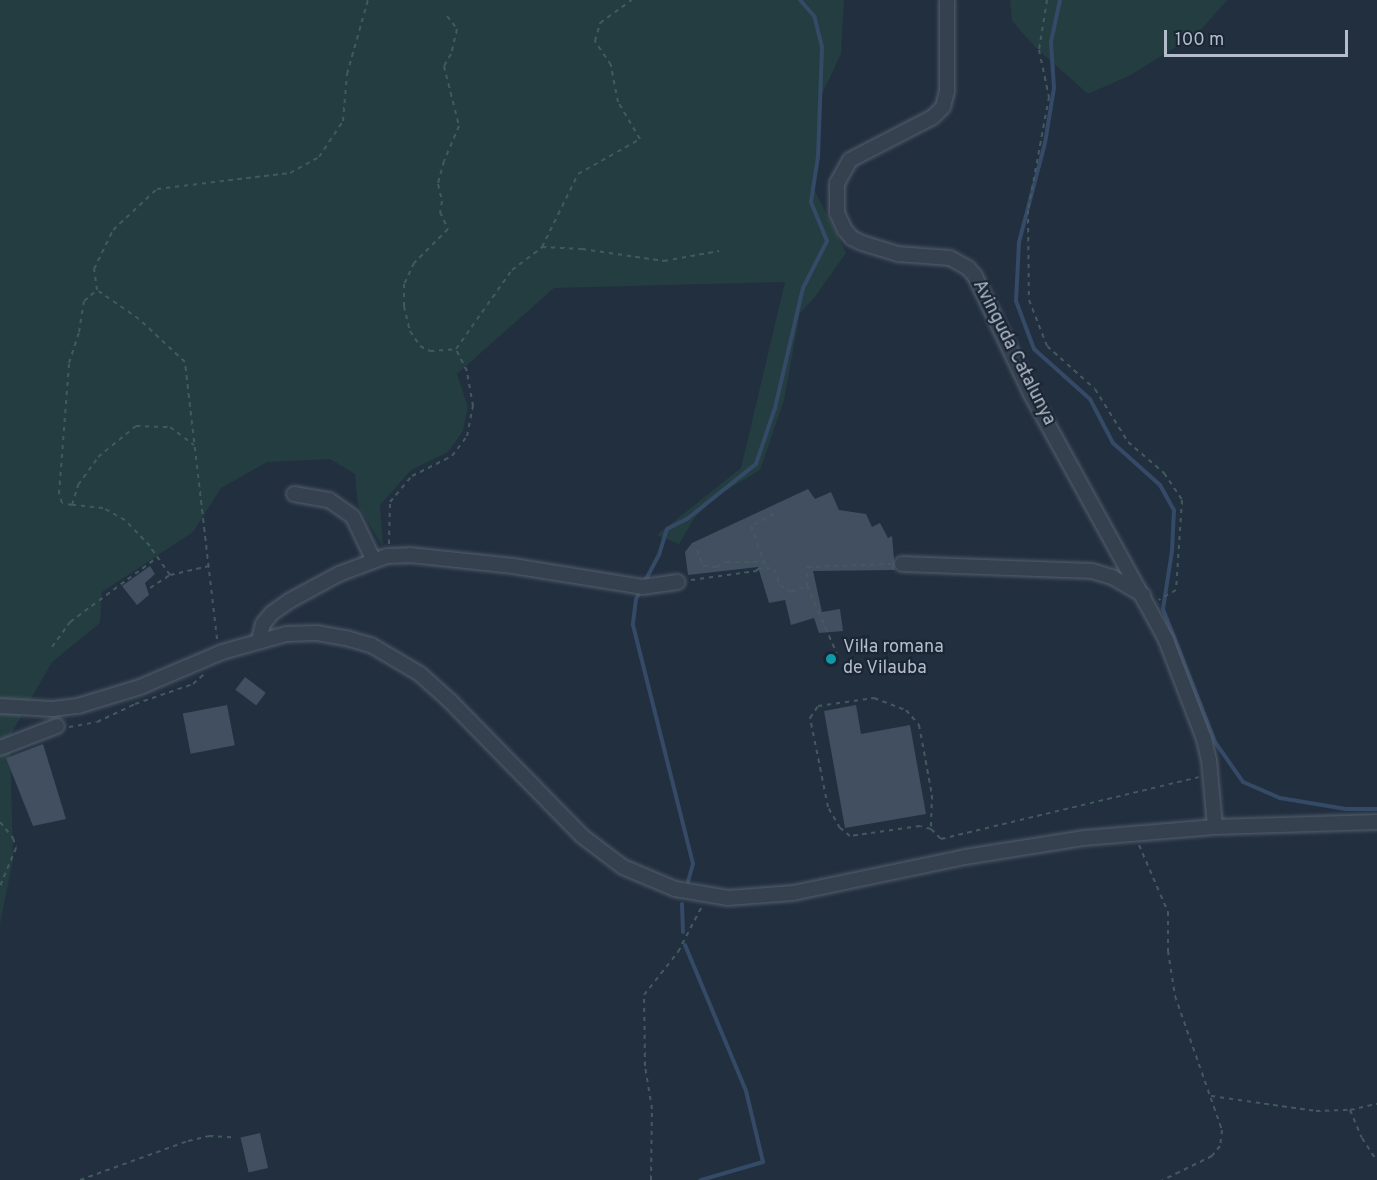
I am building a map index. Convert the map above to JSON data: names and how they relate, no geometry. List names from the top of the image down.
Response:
{
  "streets": {
    "street": ["Avinguda Catalunya"]
  },
  "places": ["Vil·la romana de Vilauba"],
  "scale_bar": "100 m"
}
